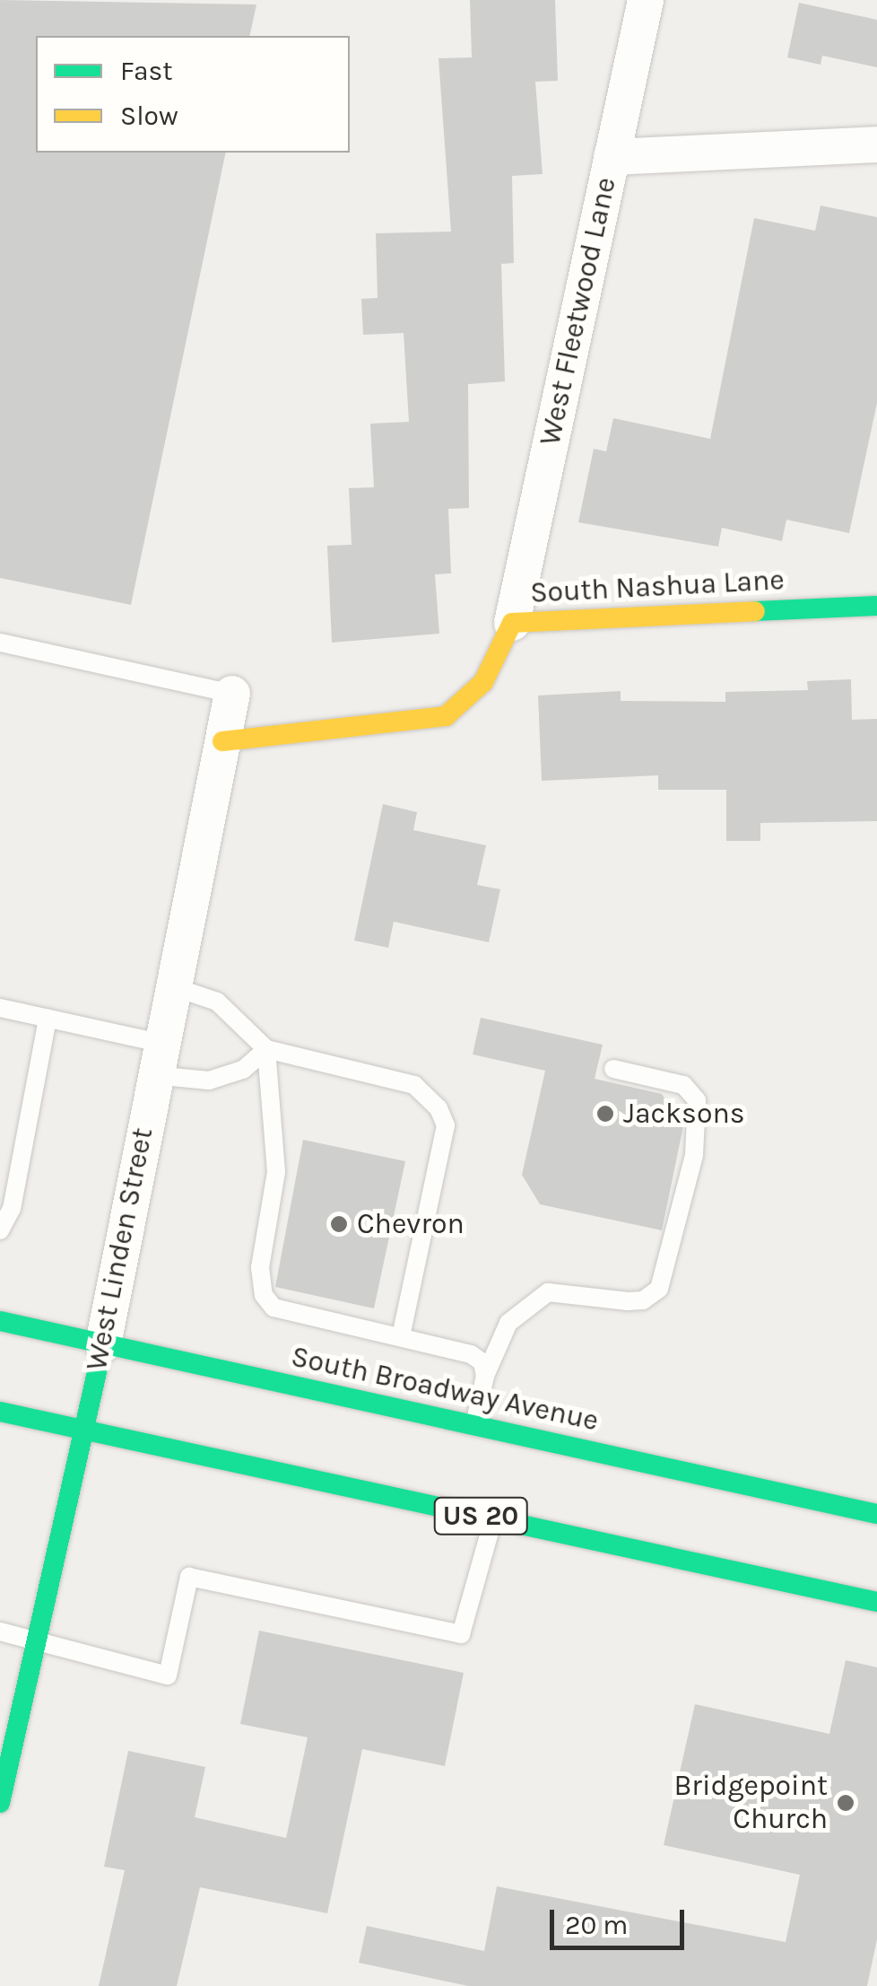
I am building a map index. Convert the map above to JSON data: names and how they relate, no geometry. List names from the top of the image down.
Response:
{
  "streets": {
    "main road": [
      "South Nashua Lane",
      "West Linden Street",
      "South Broadway Avenue",
      "US 20"
    ],
    "street": ["West Fleetwood Lane"]
  },
  "crossings": [
    ["West Fleetwood Lane", "South Nashua Lane"],
    ["South Nashua Lane", "West Linden Street"],
    ["West Linden Street", "South Broadway Avenue"],
    ["West Linden Street", "US 20"]
  ],
  "places": ["Jacksons", "Chevron", "Bridgepoint Church"],
  "legend": ["Fast", "Slow"],
  "scale_bar": "20 m"
}
